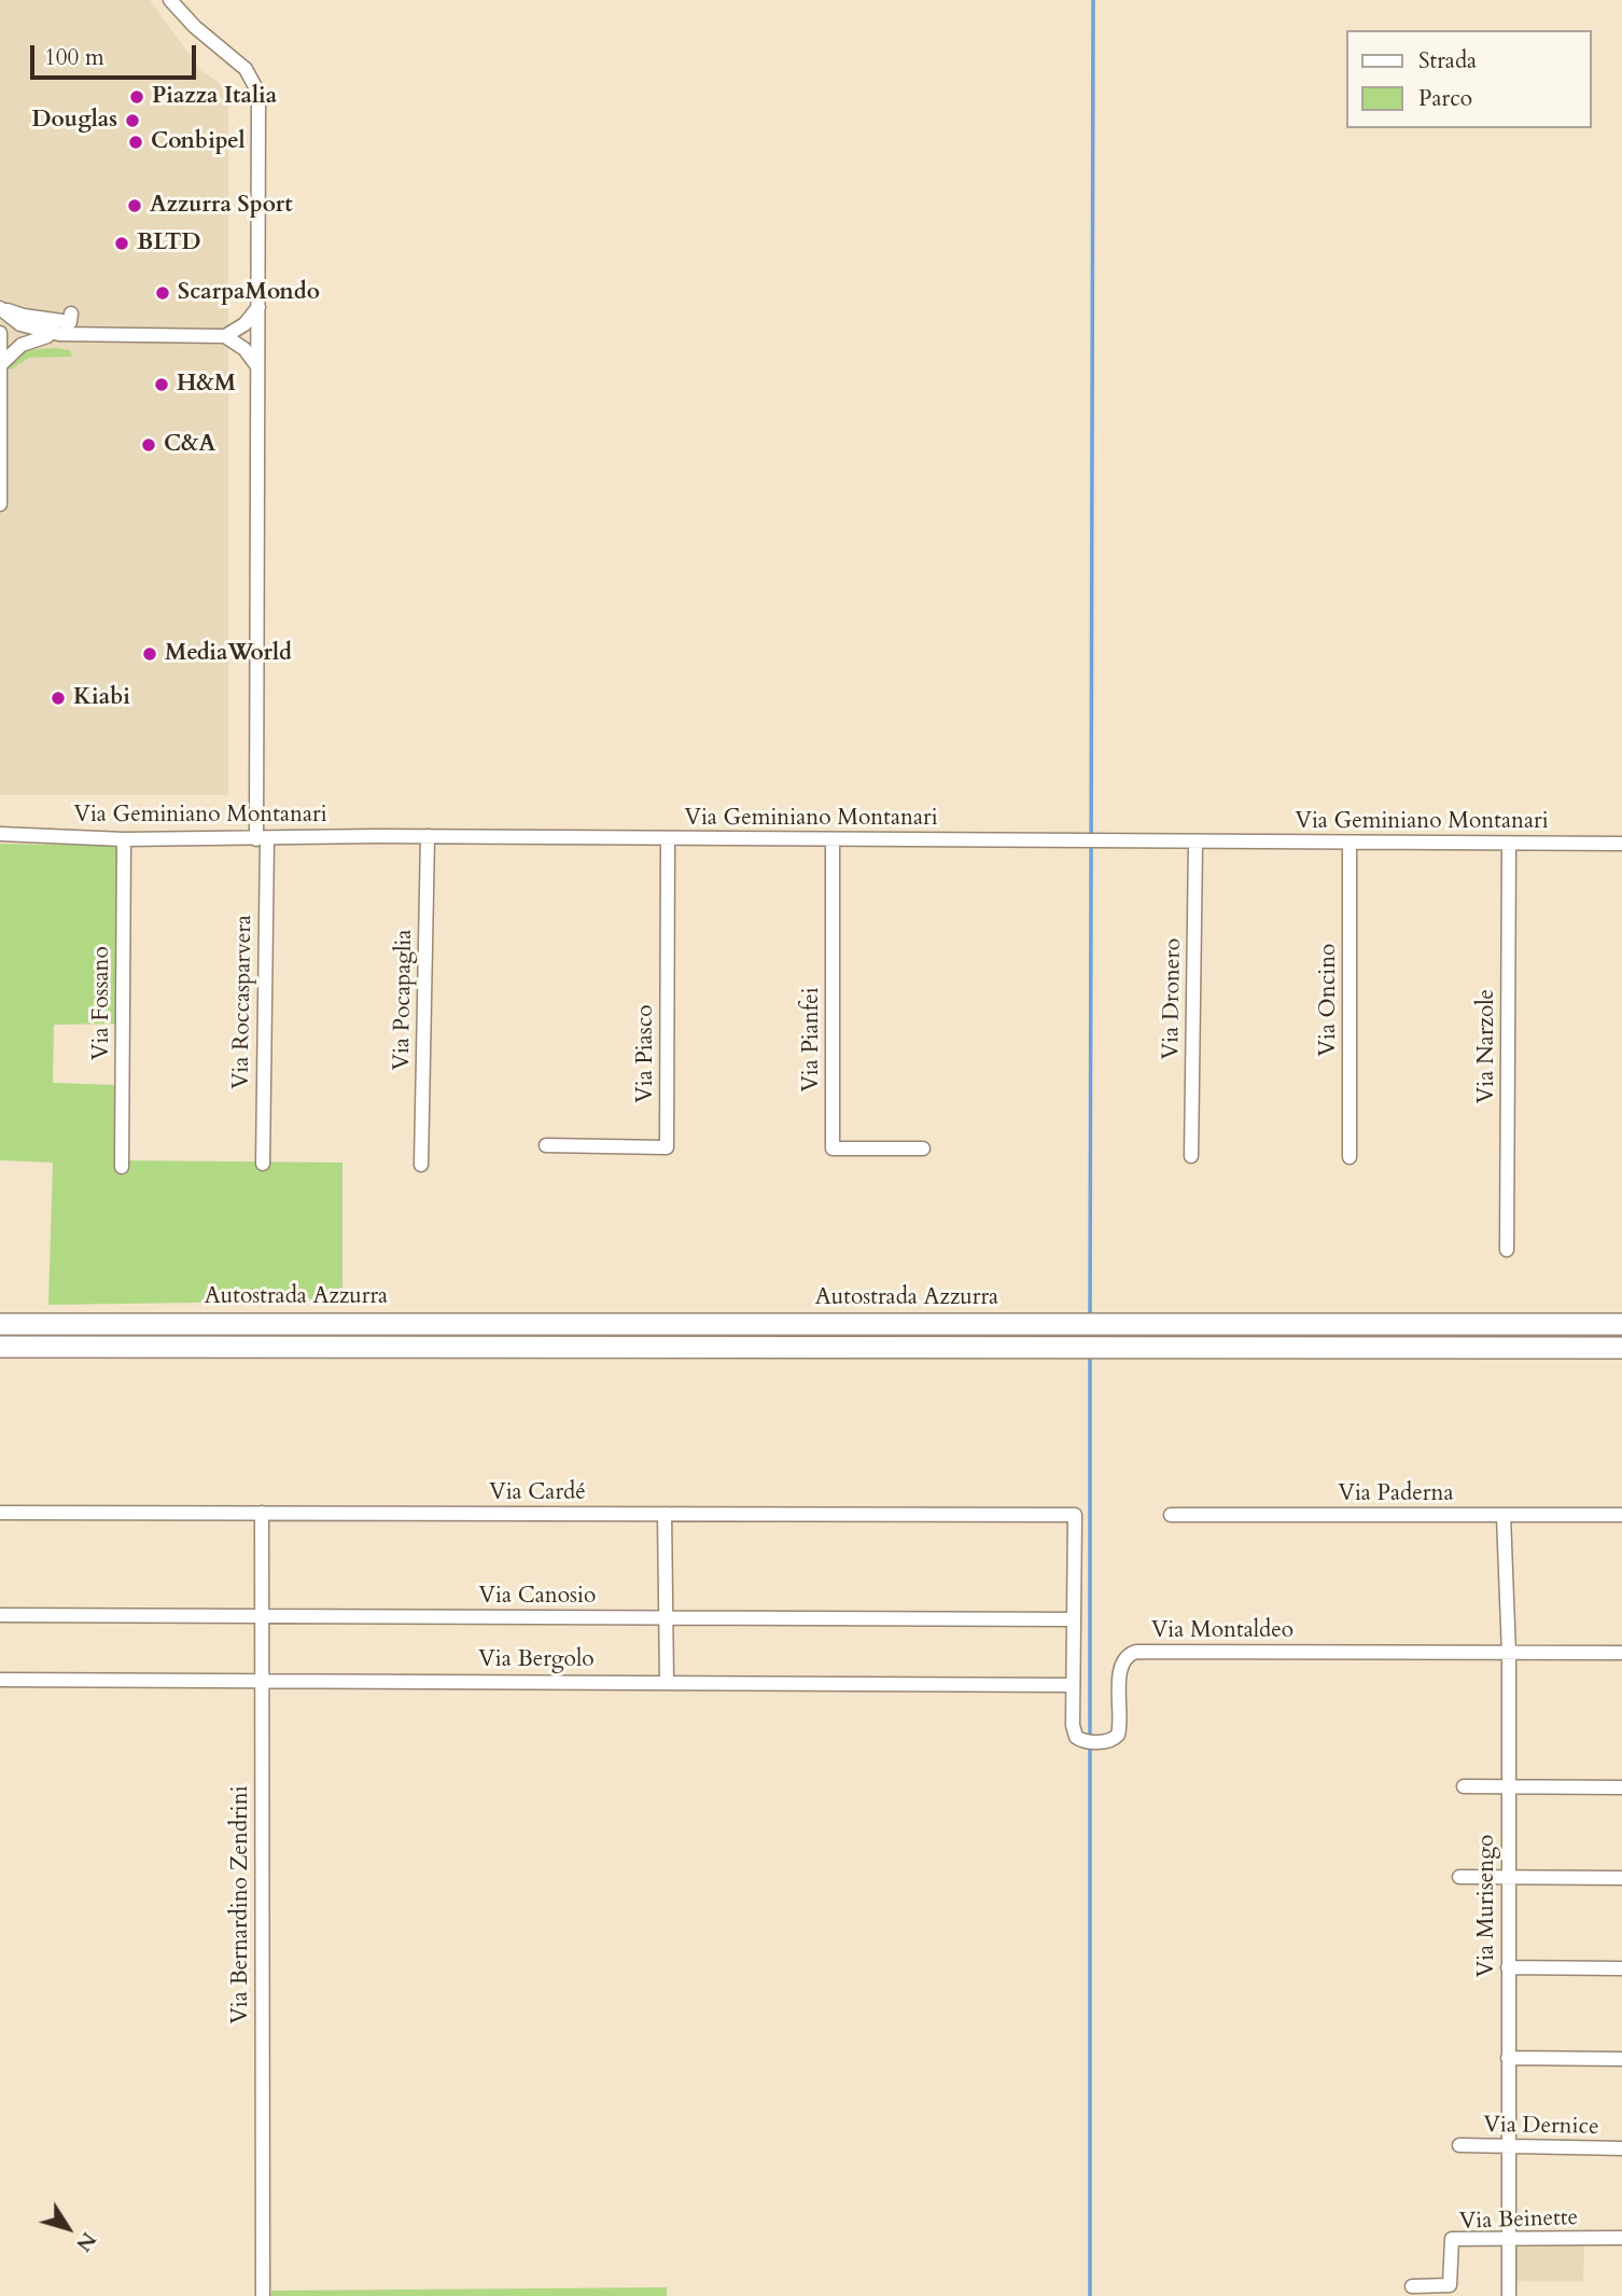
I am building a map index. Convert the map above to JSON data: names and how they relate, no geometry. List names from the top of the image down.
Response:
{
  "streets": {
    "highway": ["Autostrada Azzurra"],
    "street": [
      "Via Geminiano Montanari",
      "Via Dronero",
      "Via Pocapaglia",
      "Via Oncino",
      "Via Roccasparvera",
      "Via Fossano",
      "Via Pianfei",
      "Via Narzole",
      "Via Piasco",
      "Via Cardé",
      "Via Paderna",
      "Via Canosio",
      "Via Montaldeo",
      "Via Bergolo",
      "Via Bernardino Zendrini",
      "Via Murisengo",
      "Via Dernice",
      "Via Beinette"
    ]
  },
  "crossings": [
    ["Via Geminiano Montanari", "Via Dronero"],
    ["Via Geminiano Montanari", "Via Pocapaglia"],
    ["Via Geminiano Montanari", "Via Oncino"],
    ["Via Geminiano Montanari", "Via Roccasparvera"],
    ["Via Geminiano Montanari", "Via Fossano"],
    ["Via Geminiano Montanari", "Via Pianfei"],
    ["Via Geminiano Montanari", "Via Narzole"],
    ["Via Geminiano Montanari", "Via Piasco"],
    ["Via Cardé", "Via Montaldeo"],
    ["Via Cardé", "Via Bernardino Zendrini"],
    ["Via Paderna", "Via Murisengo"],
    ["Via Canosio", "Via Montaldeo"],
    ["Via Canosio", "Via Bernardino Zendrini"],
    ["Via Montaldeo", "Via Bergolo"],
    ["Via Montaldeo", "Via Murisengo"],
    ["Via Bergolo", "Via Bernardino Zendrini"],
    ["Via Murisengo", "Via Dernice"],
    ["Via Murisengo", "Via Beinette"]
  ],
  "places": [
    "Piazza Italia",
    "Douglas",
    "Conbipel",
    "Azzurra Sport",
    "BLTD",
    "ScarpaMondo",
    "H&M",
    "C&A",
    "MediaWorld",
    "Kiabi"
  ],
  "legend": ["Strada", "Parco"],
  "scale_bar": "100 m",
  "north": "bottom right"
}
